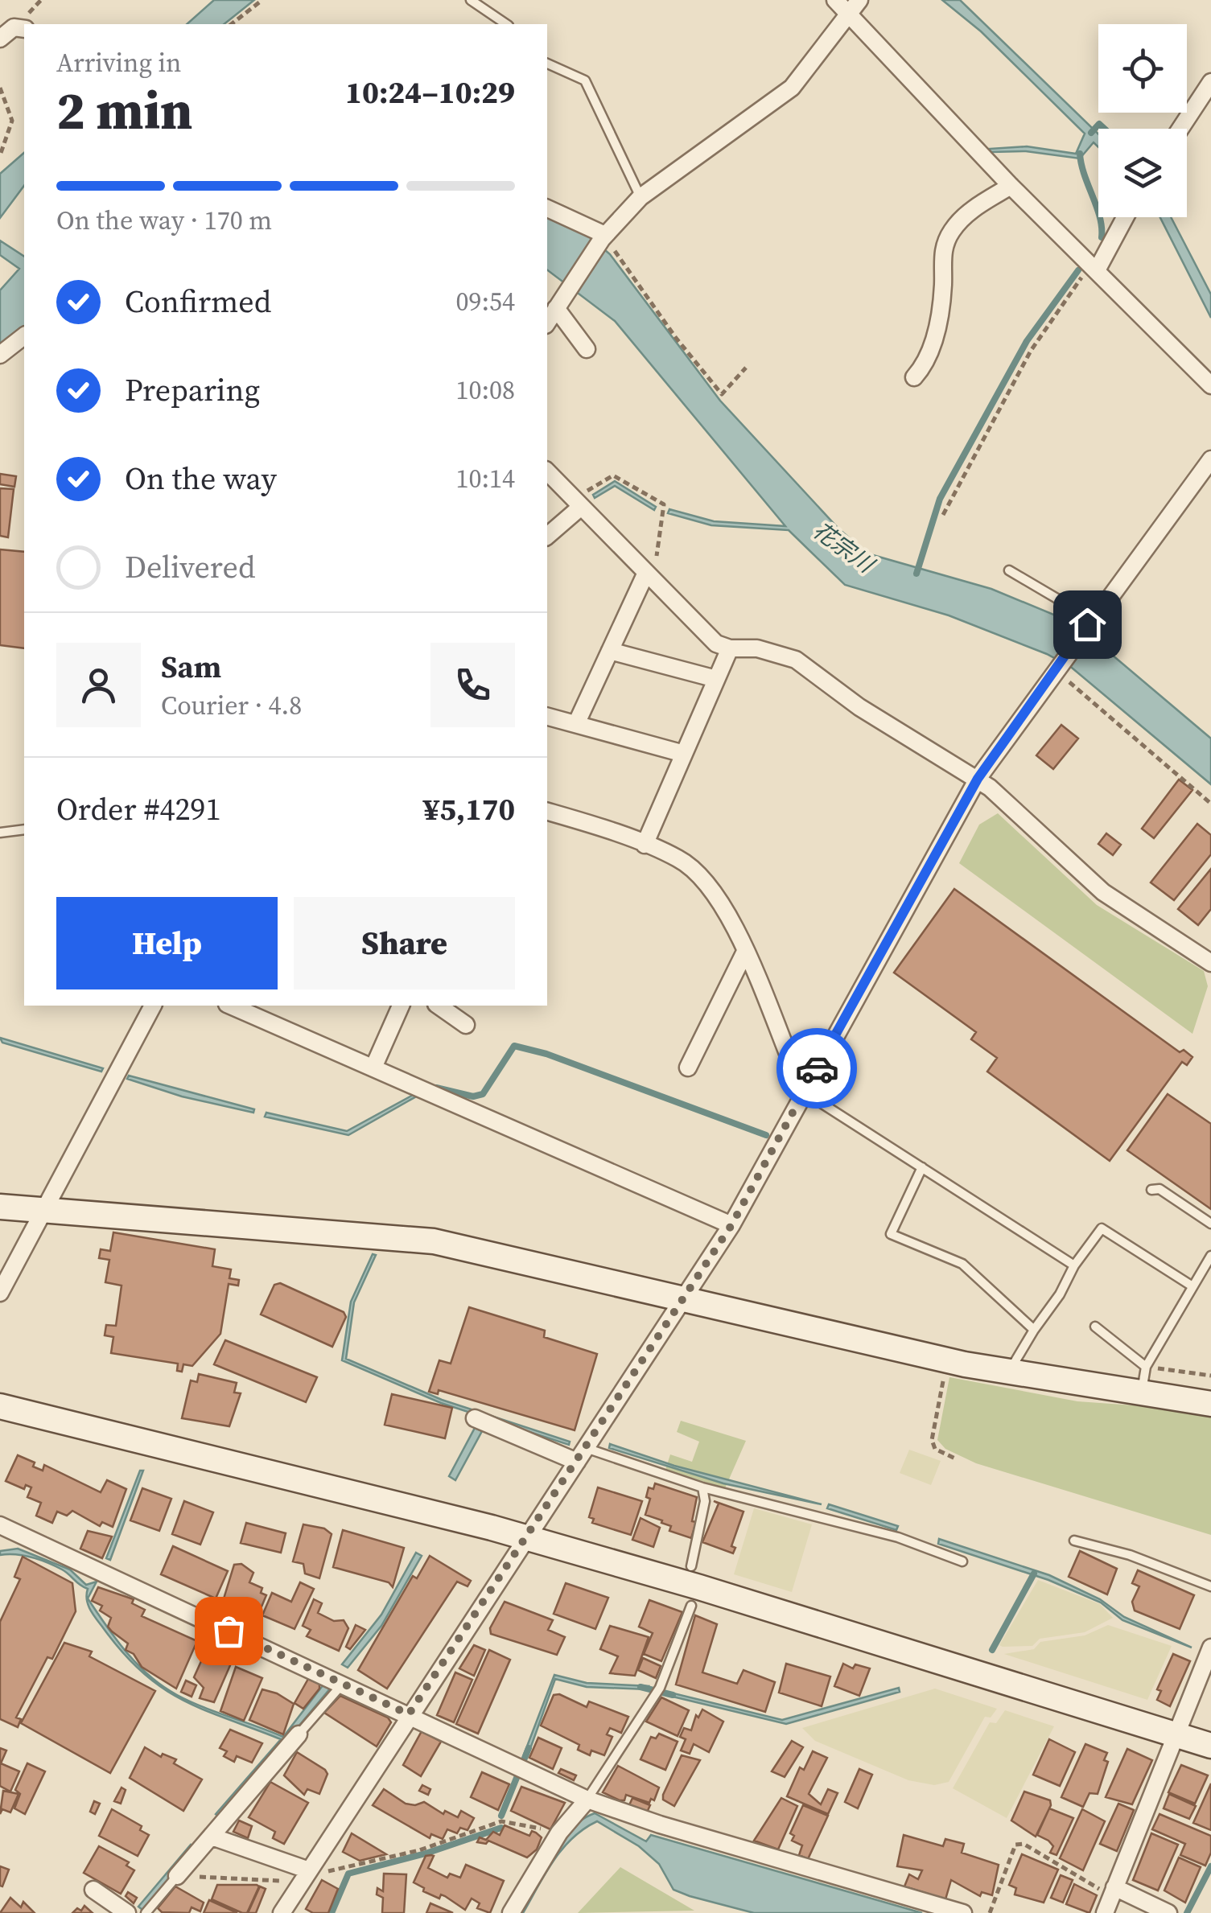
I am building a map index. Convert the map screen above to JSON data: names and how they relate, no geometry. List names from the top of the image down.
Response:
{
  "water": ["花宗川"],
  "page": {
    "heading": ["2 min", "Arriving in", "10:24–10:29"],
    "panel": [
      "Sam",
      "Courier · 4.8",
      "Order #4291",
      "¥5,170"
    ],
    "bar": "On the way · 170 m",
    "list": [
      ["Confirmed", "09:54"],
      ["Preparing", "10:08"],
      ["On the way", "10:14"],
      "Delivered"
    ],
    "buttons": ["Help", "Share"]
  }
}
